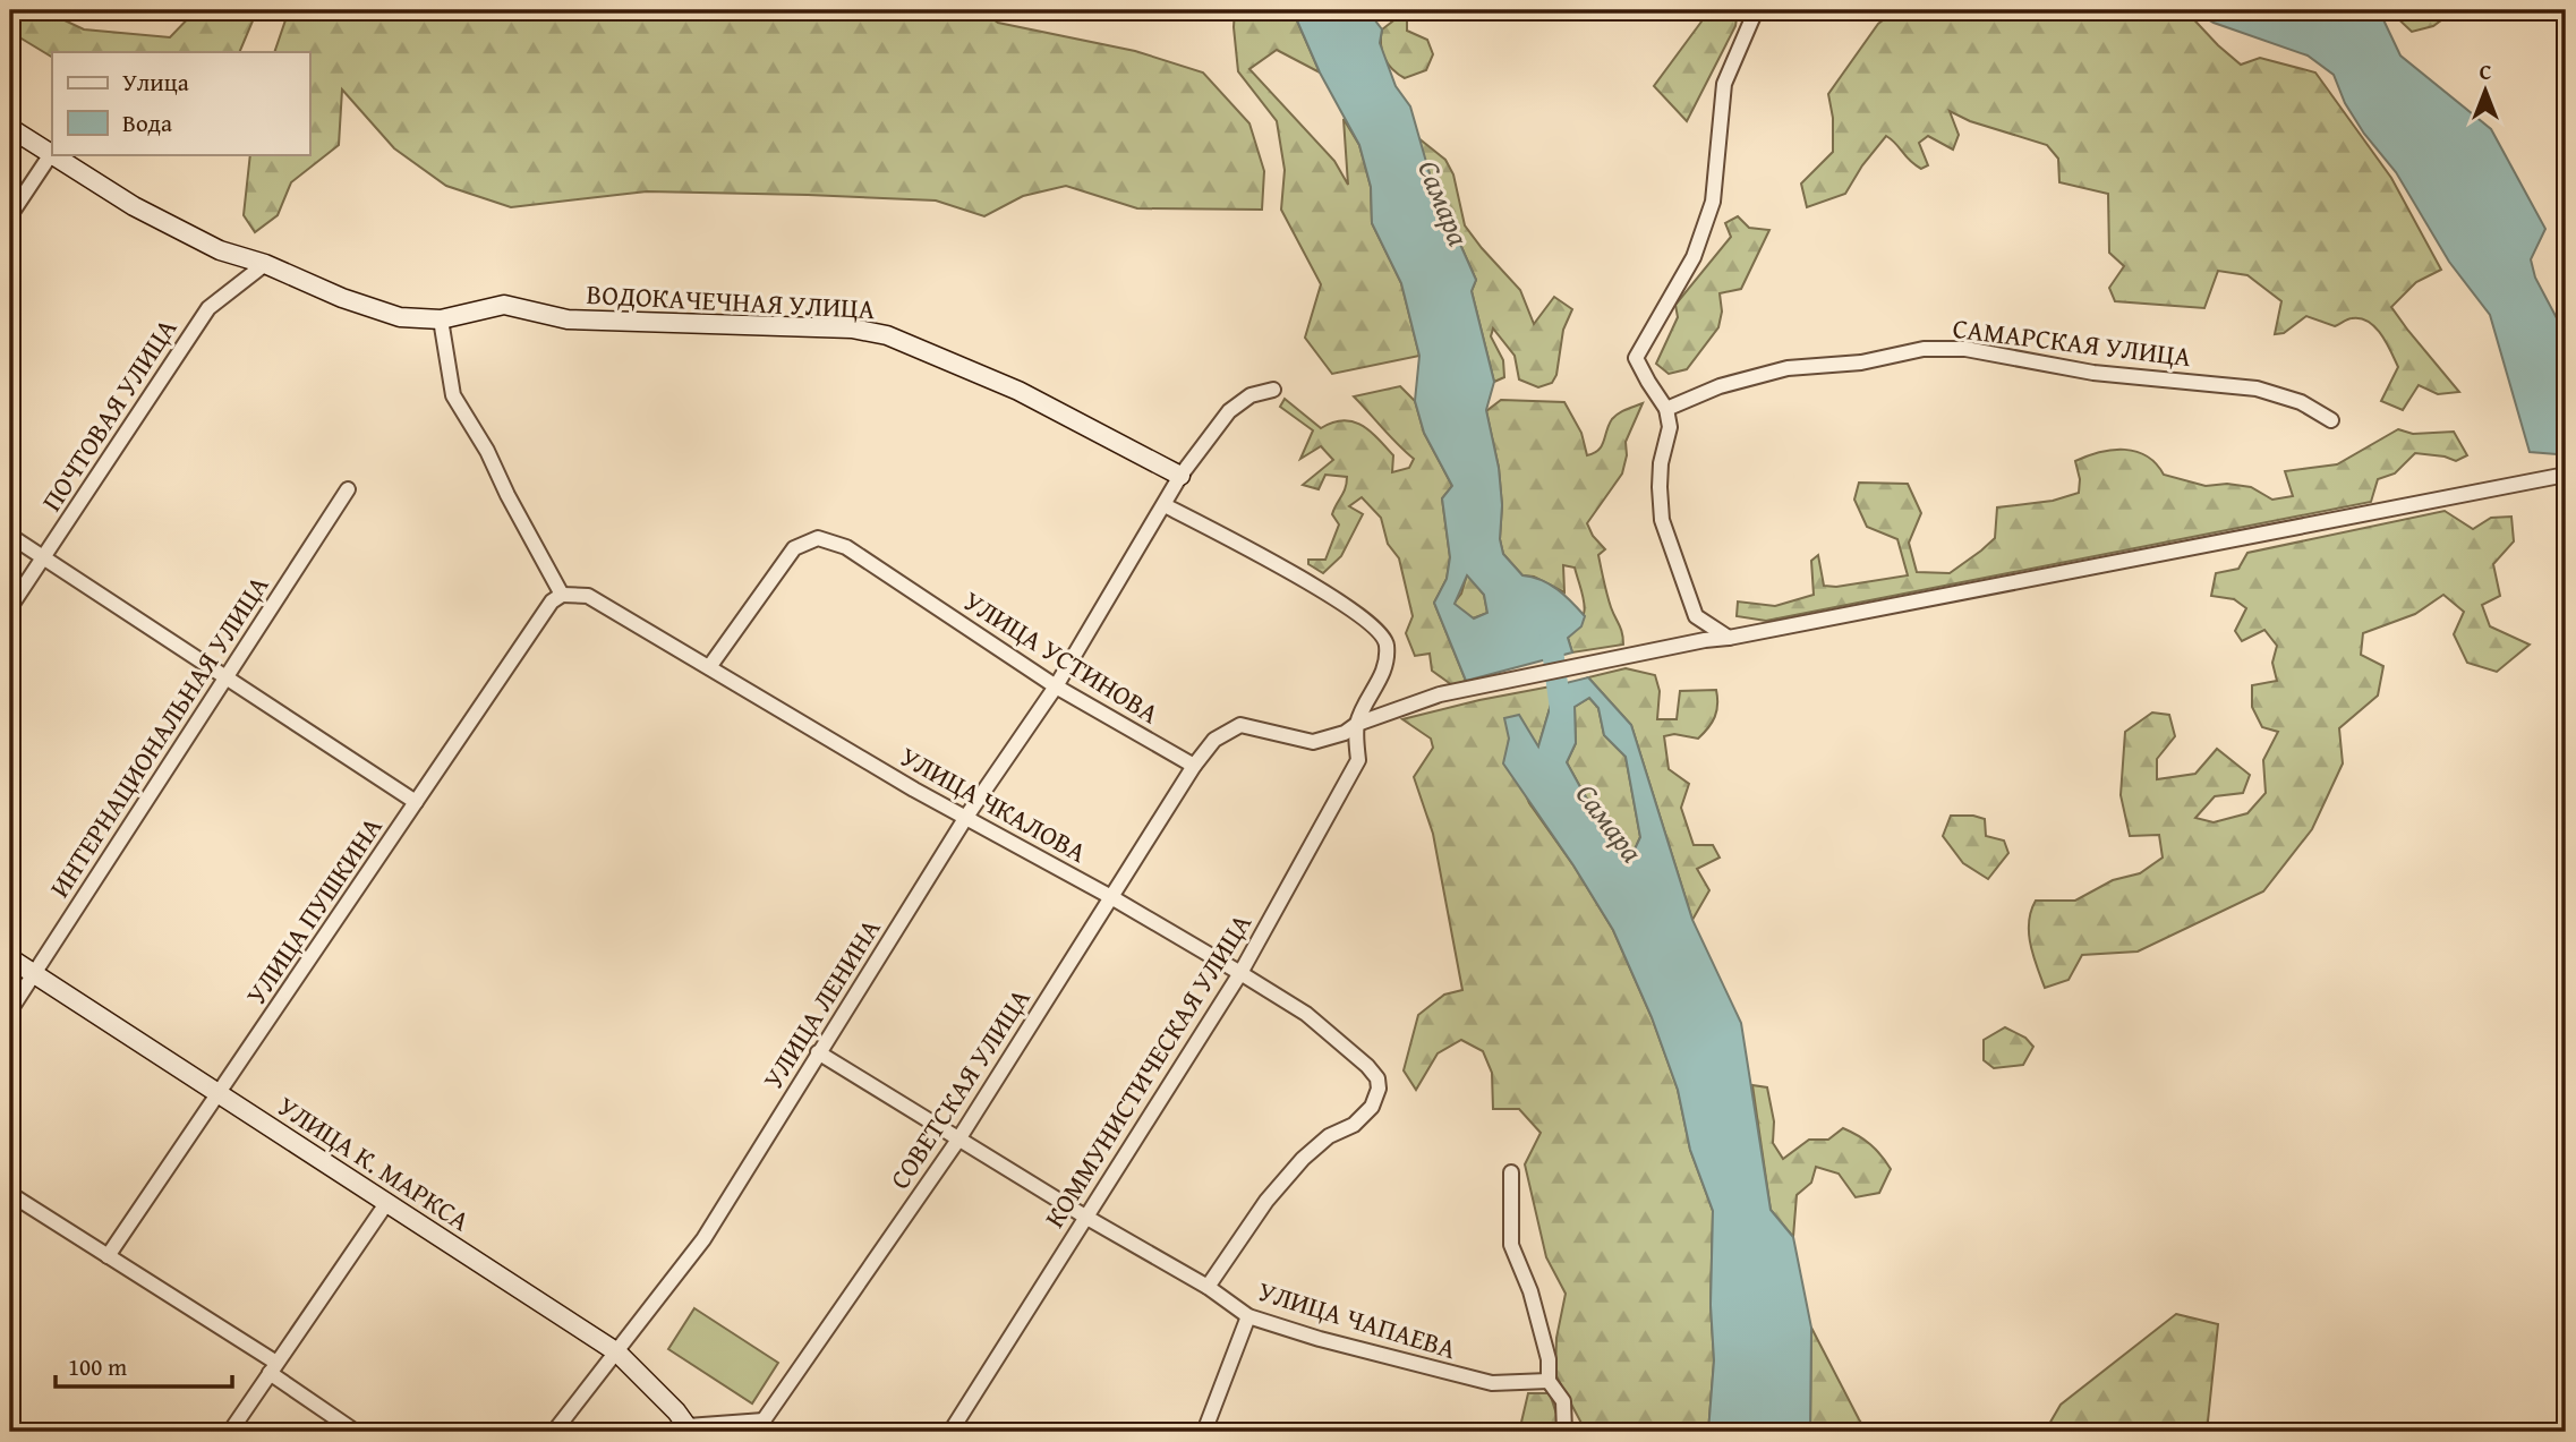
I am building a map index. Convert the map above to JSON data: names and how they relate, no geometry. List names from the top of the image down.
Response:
{
  "streets": {
    "street": [
      "ВОДОКАЧЕЧНАЯ УЛИЦА",
      "САМАРСКАЯ УЛИЦА",
      "ПОЧТОВАЯ УЛИЦА",
      "УЛИЦА УСТИНОВА",
      "ИНТЕРНАЦИОНАЛЬНАЯ УЛИЦА",
      "УЛИЦА ЧКАЛОВА",
      "УЛИЦА ПУШКИНА",
      "УЛИЦА ЛЕНИНА",
      "КОММУНИСТИЧЕСКАЯ УЛИЦА",
      "СОВЕТСКАЯ УЛИЦА",
      "УЛИЦА К. МАРКСА",
      "УЛИЦА ЧАПАЕВА"
    ]
  },
  "crossings": [
    ["ВОДОКАЧЕЧНАЯ УЛИЦА", "ПОЧТОВАЯ УЛИЦА"],
    ["ВОДОКАЧЕЧНАЯ УЛИЦА", "УЛИЦА ЛЕНИНА"],
    ["УЛИЦА УСТИНОВА", "УЛИЦА ЧКАЛОВА"],
    ["УЛИЦА УСТИНОВА", "УЛИЦА ЛЕНИНА"],
    ["УЛИЦА УСТИНОВА", "СОВЕТСКАЯ УЛИЦА"],
    ["ИНТЕРНАЦИОНАЛЬНАЯ УЛИЦА", "УЛИЦА К. МАРКСА"],
    ["УЛИЦА ЧКАЛОВА", "УЛИЦА ПУШКИНА"],
    ["УЛИЦА ЧКАЛОВА", "УЛИЦА ЛЕНИНА"],
    ["УЛИЦА ЧКАЛОВА", "КОММУНИСТИЧЕСКАЯ УЛИЦА"],
    ["УЛИЦА ЧКАЛОВА", "СОВЕТСКАЯ УЛИЦА"],
    ["УЛИЦА ЧКАЛОВА", "УЛИЦА ЧАПАЕВА"],
    ["УЛИЦА ПУШКИНА", "УЛИЦА К. МАРКСА"],
    ["УЛИЦА ЛЕНИНА", "УЛИЦА К. МАРКСА"],
    ["УЛИЦА ЛЕНИНА", "УЛИЦА ЧАПАЕВА"],
    ["КОММУНИСТИЧЕСКАЯ УЛИЦА", "УЛИЦА ЧАПАЕВА"],
    ["СОВЕТСКАЯ УЛИЦА", "УЛИЦА ЧАПАЕВА"]
  ],
  "water": ["Самара"],
  "legend": ["Улица", "Вода"],
  "scale_bar": "100 m",
  "north": "top"
}
